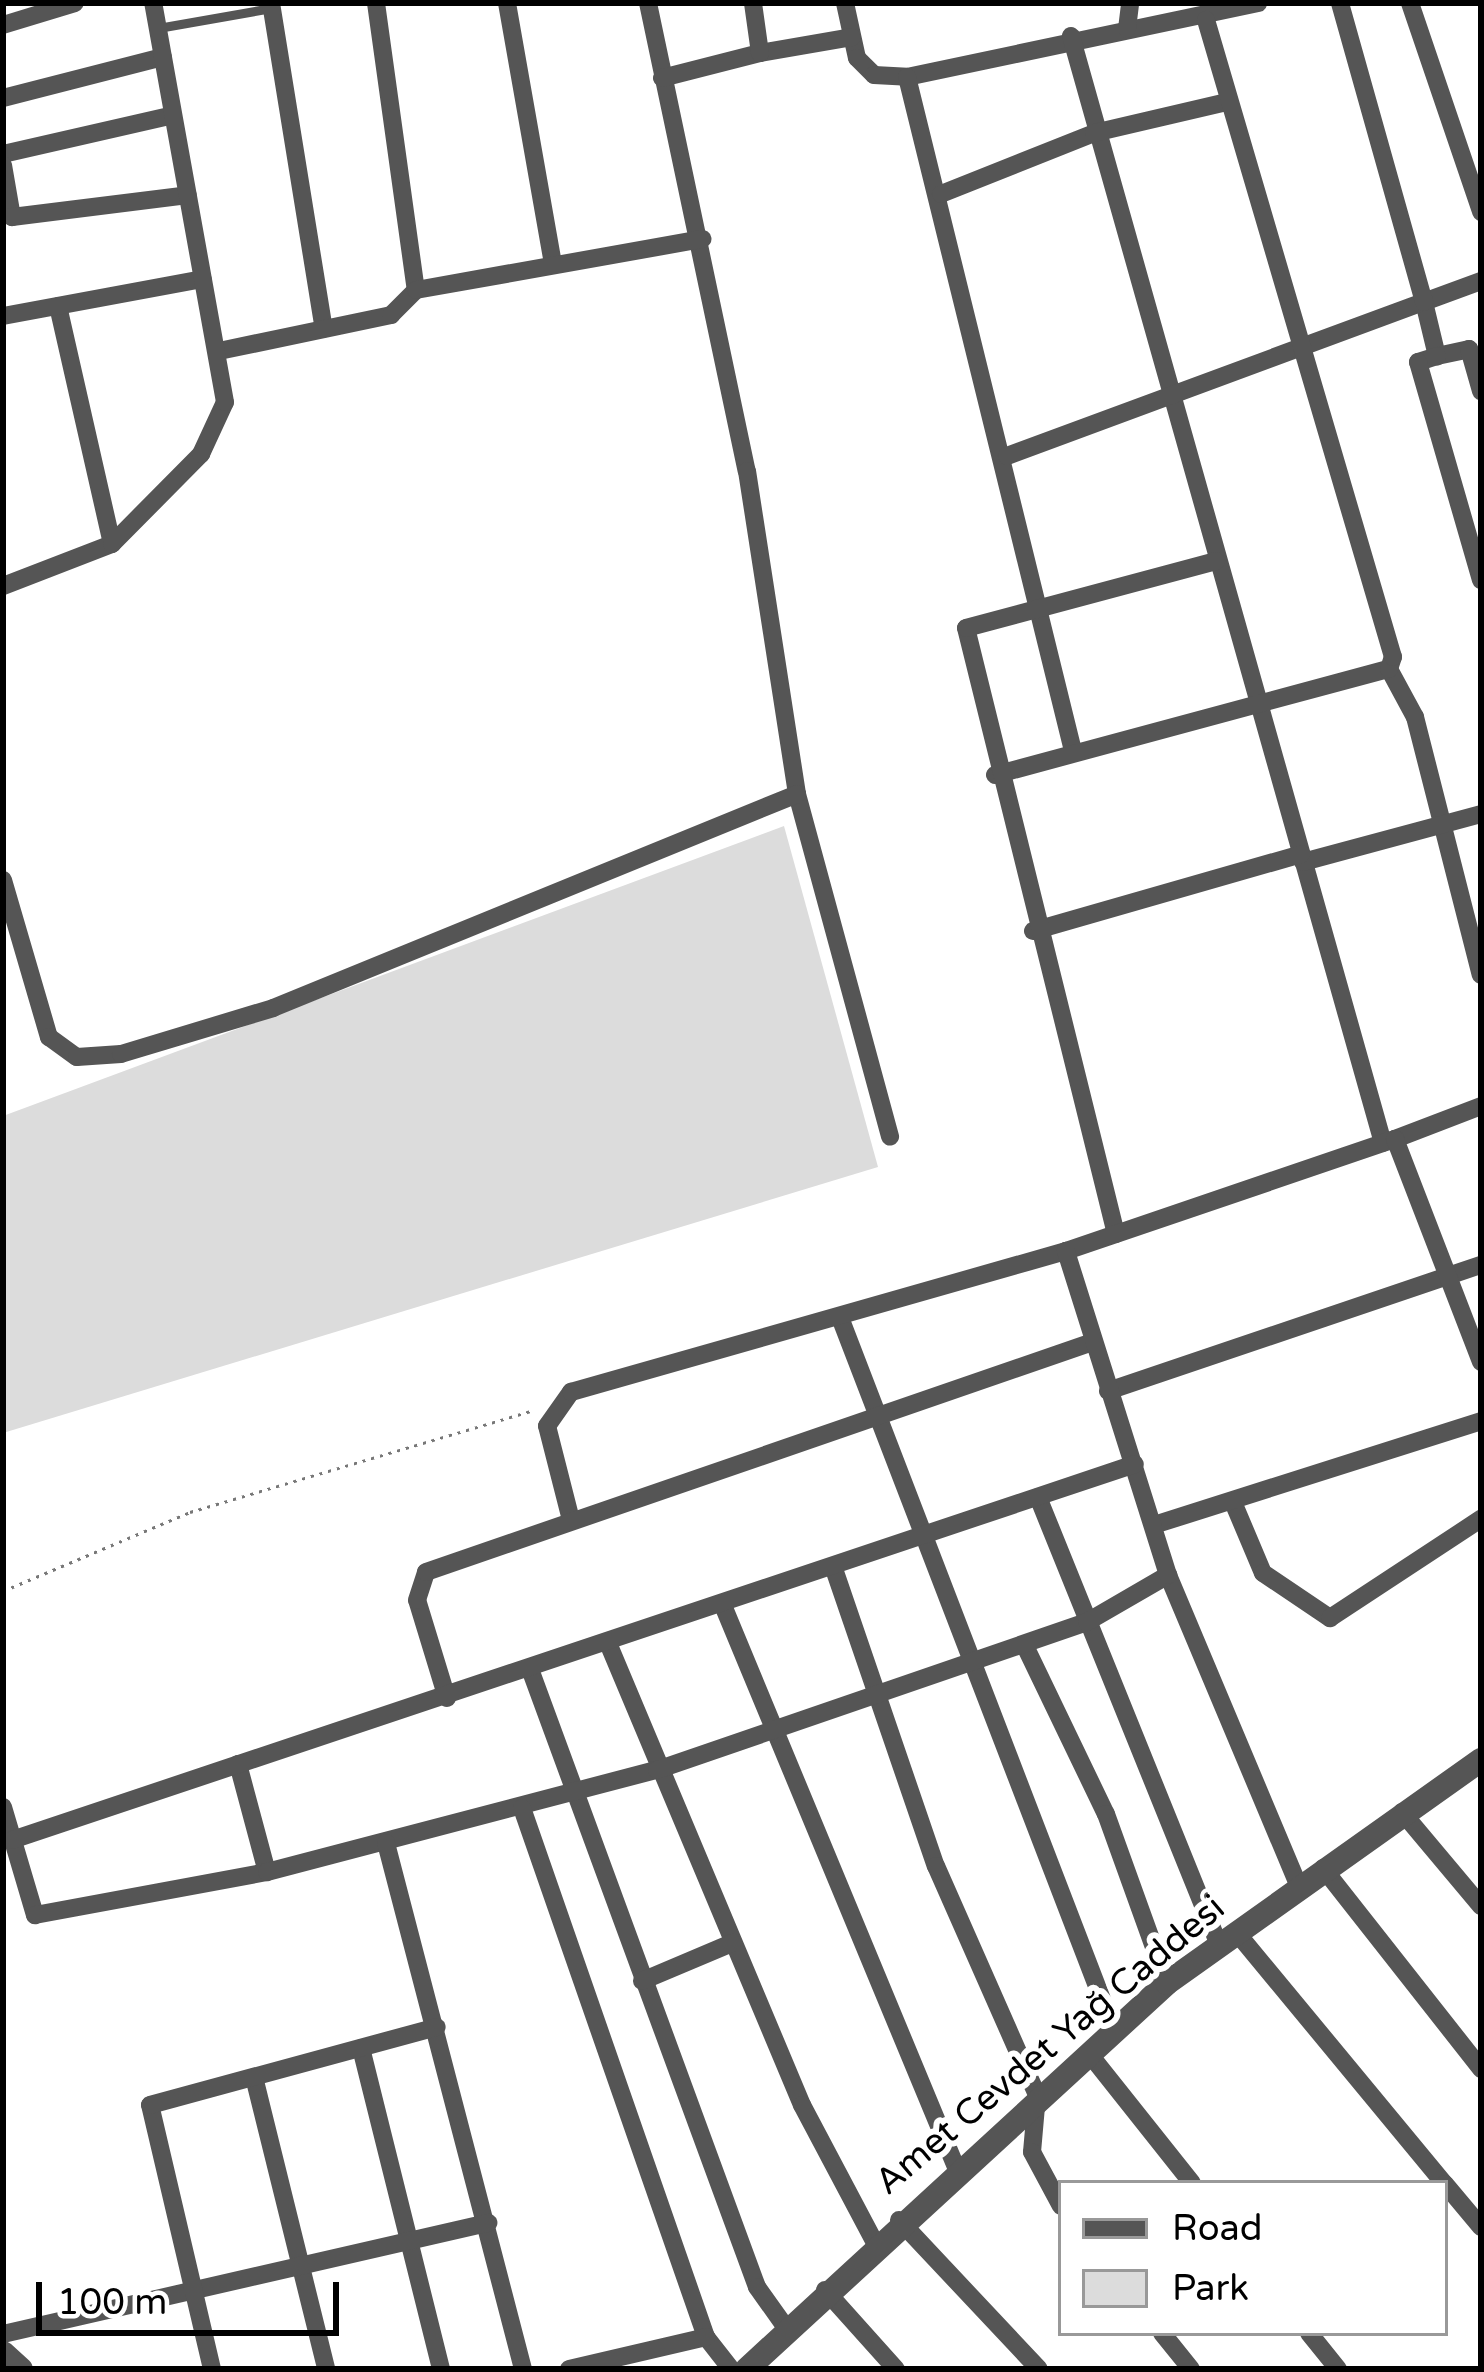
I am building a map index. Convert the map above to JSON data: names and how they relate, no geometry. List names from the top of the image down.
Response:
{
  "streets": {
    "street": ["Amet Cevdet Yağ Caddesi"]
  },
  "legend": ["Road", "Park"],
  "scale_bar": "100 m"
}
